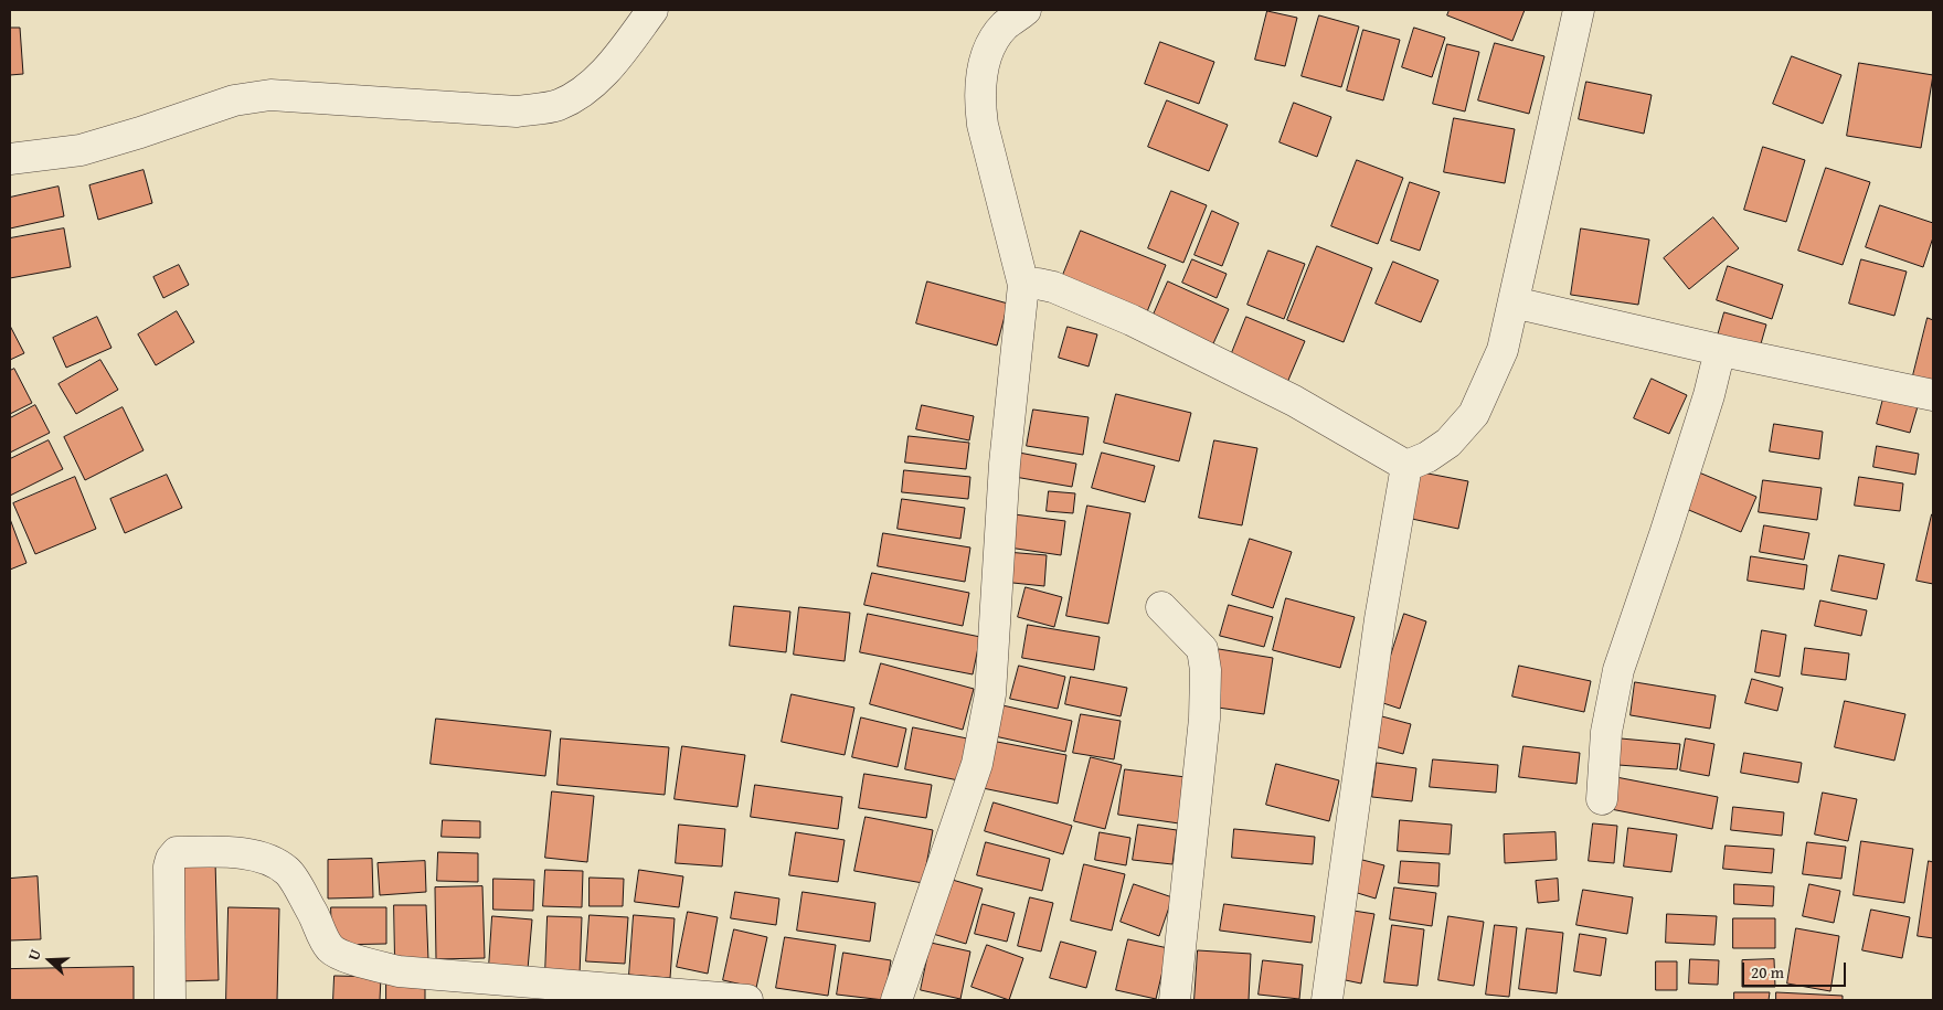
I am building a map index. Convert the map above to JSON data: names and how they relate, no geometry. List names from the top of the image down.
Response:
{
  "scale_bar": "20 m",
  "north": "left"
}
